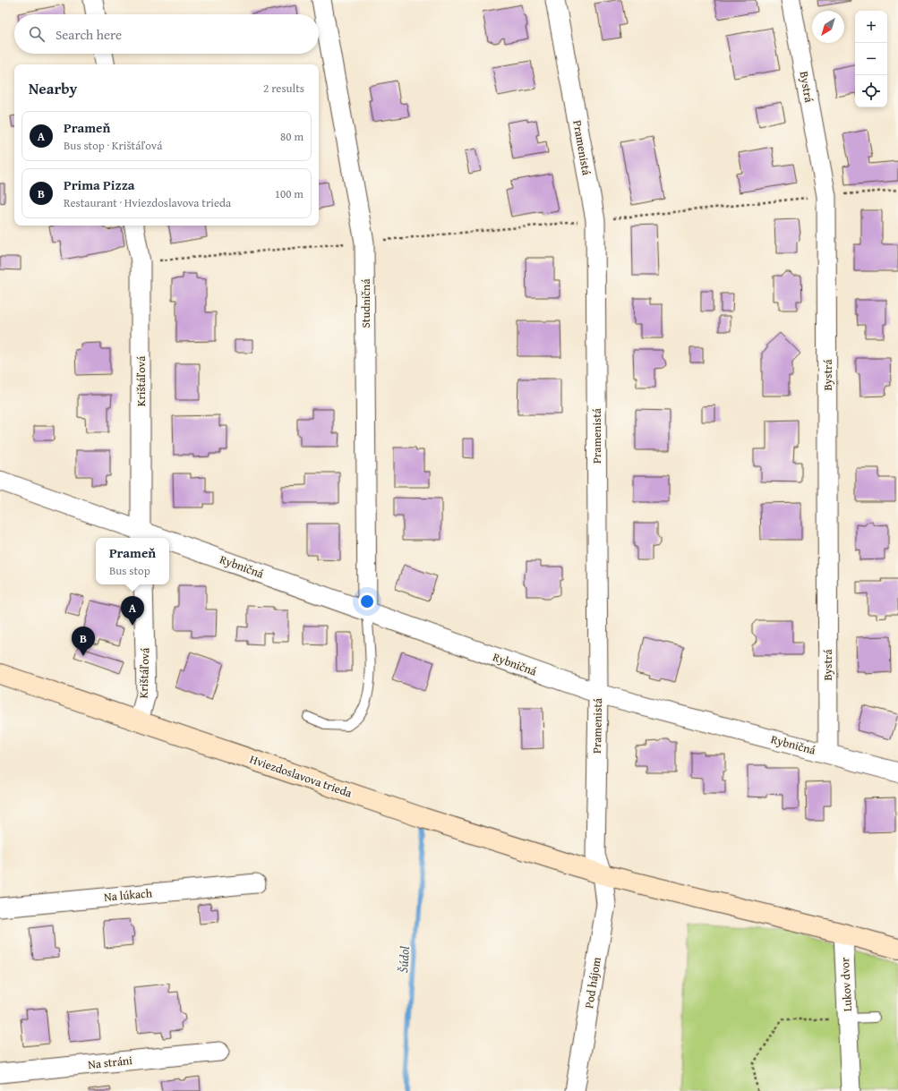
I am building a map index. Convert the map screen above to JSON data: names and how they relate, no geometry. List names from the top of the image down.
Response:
{
  "streets": {
    "street": [
      "Bystrá",
      "Pramenistá",
      "Studničná",
      "Krištáľová",
      "Rybničná",
      "Hviezdoslavova trieda",
      "Na lúkach",
      "Pod hájom",
      "Lukov dvor",
      "Na stráni"
    ]
  },
  "crossings": [
    ["Bystrá", "Rybničná"],
    ["Pramenistá", "Rybničná"],
    ["Pramenistá", "Hviezdoslavova trieda"],
    ["Pramenistá", "Pod hájom"],
    ["Studničná", "Rybničná"],
    ["Krištáľová", "Rybničná"],
    ["Krištáľová", "Hviezdoslavova trieda"],
    ["Hviezdoslavova trieda", "Pod hájom"],
    ["Hviezdoslavova trieda", "Lukov dvor"]
  ],
  "water": ["Šúdol"],
  "north": "bottom left",
  "page": {
    "map_buttons": ["+", "−"],
    "search": "Search here",
    "heading": ["Nearby", "2 results"],
    "list": [
      {
        "mark": "A",
        "name": "Prameň",
        "note": "Bus stop · Krištáľová",
        "value": "80 m"
      },
      {
        "mark": "B",
        "name": "Prima Pizza",
        "note": "Restaurant · Hviezdoslavova trieda",
        "value": "100 m"
      }
    ],
    "popup": ["Prameň", "Bus stop"],
    "pins": ["A", "B"]
  }
}
